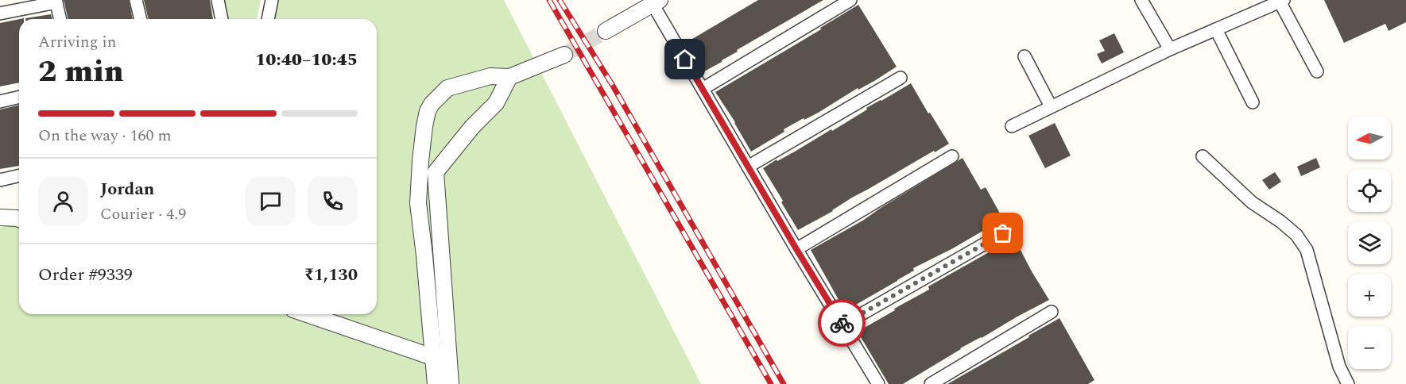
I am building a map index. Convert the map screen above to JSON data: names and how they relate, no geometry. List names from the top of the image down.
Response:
{
  "north": "left",
  "page": {
    "heading": ["2 min", "Arriving in", "10:40–10:45"],
    "panel": [
      "Jordan",
      "Courier · 4.9",
      "Order #9339",
      "₹1,130"
    ],
    "bar": "On the way · 160 m",
    "map_buttons": ["+", "−"]
  }
}
